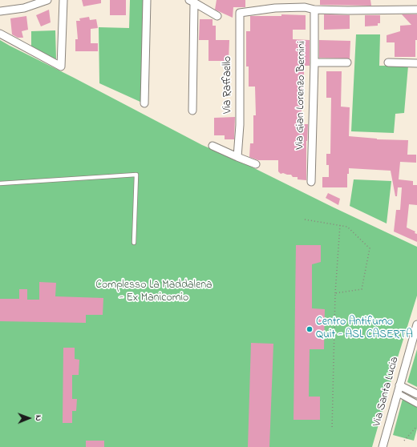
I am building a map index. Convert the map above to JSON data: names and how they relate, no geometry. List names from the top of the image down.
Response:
{
  "streets": {
    "street": ["Via Raffaello", "Via Gian Lorenzo Bernini", "Via Santa Lucia"]
  },
  "parks": ["Complesso La Maddalena - Ex Manicomio"],
  "places": ["Centro Antifumo Quit - ASL CASERTA"],
  "north": "right"
}
